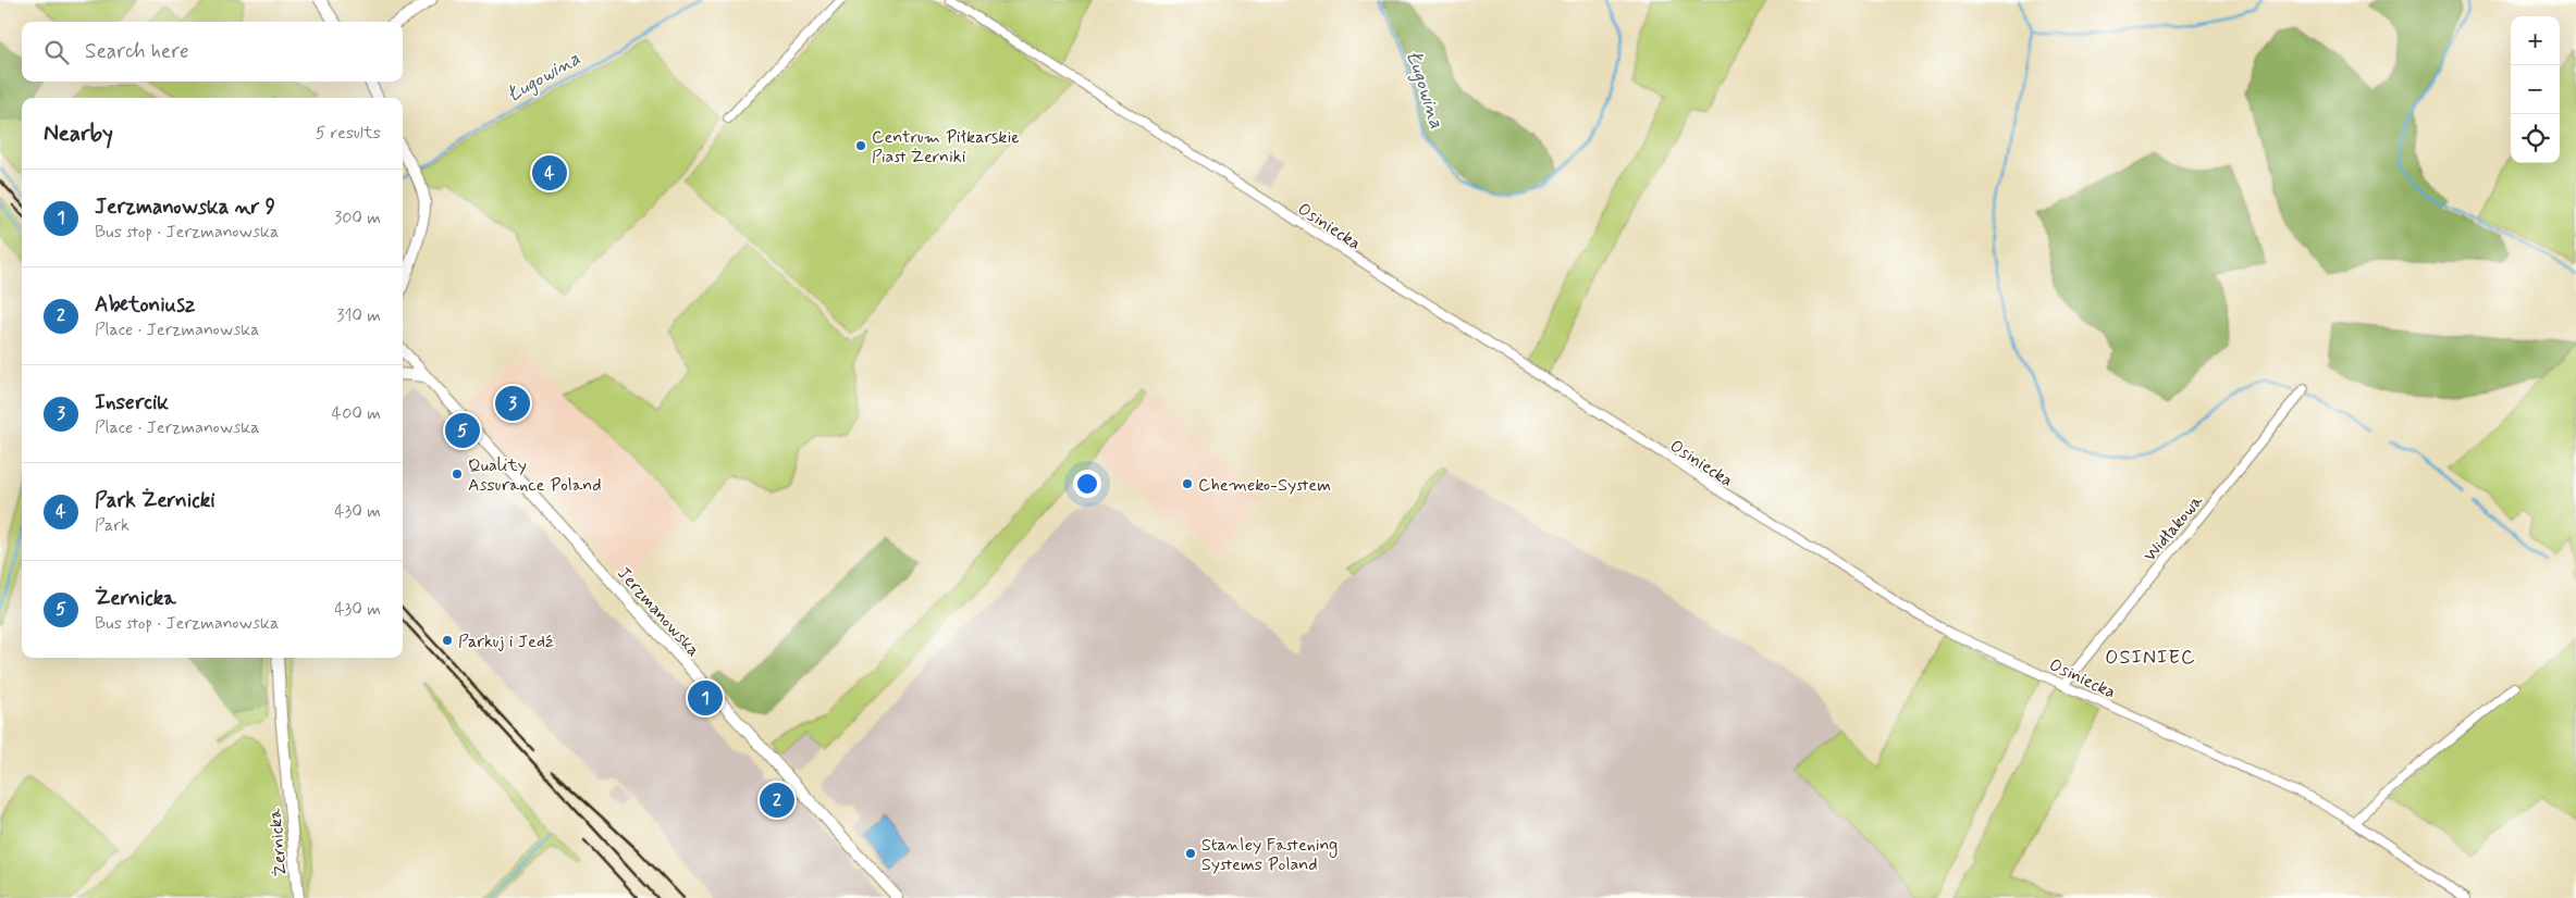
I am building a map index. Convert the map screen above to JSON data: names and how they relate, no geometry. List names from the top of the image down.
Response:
{
  "streets": {
    "street": [
      "Osiniecka",
      "Widłakowa",
      "Jerzmanowska",
      "Żernicka"
    ]
  },
  "crossings": [
    ["Osiniecka", "Widłakowa"]
  ],
  "districts": ["OSINIEC"],
  "water": ["Ługowina"],
  "places": [
    "Centrum Piłkarskie Piast Żerniki",
    "Quality Assurance Poland",
    "Chemeko-System",
    "Parkuj i Jedź",
    "Stanley Fastening Systems Poland"
  ],
  "page": {
    "map_buttons": ["+", "−"],
    "search": "Search here",
    "heading": ["Nearby", "5 results"],
    "pins": [
      "4",
      "3",
      "5",
      "1",
      "2"
    ],
    "list": [
      {
        "mark": "1",
        "name": "Jerzmanowska nr 9",
        "note": "Bus stop · Jerzmanowska",
        "value": "300 m"
      },
      {
        "mark": "2",
        "name": "Abetoniusz",
        "note": "Place · Jerzmanowska",
        "value": "310 m"
      },
      {
        "mark": "3",
        "name": "Insercik",
        "note": "Place · Jerzmanowska",
        "value": "400 m"
      },
      {
        "mark": "4",
        "name": "Park Żernicki",
        "note": "Park",
        "value": "430 m"
      },
      {
        "mark": "5",
        "name": "Żernicka",
        "note": "Bus stop · Jerzmanowska",
        "value": "430 m"
      }
    ]
  }
}
